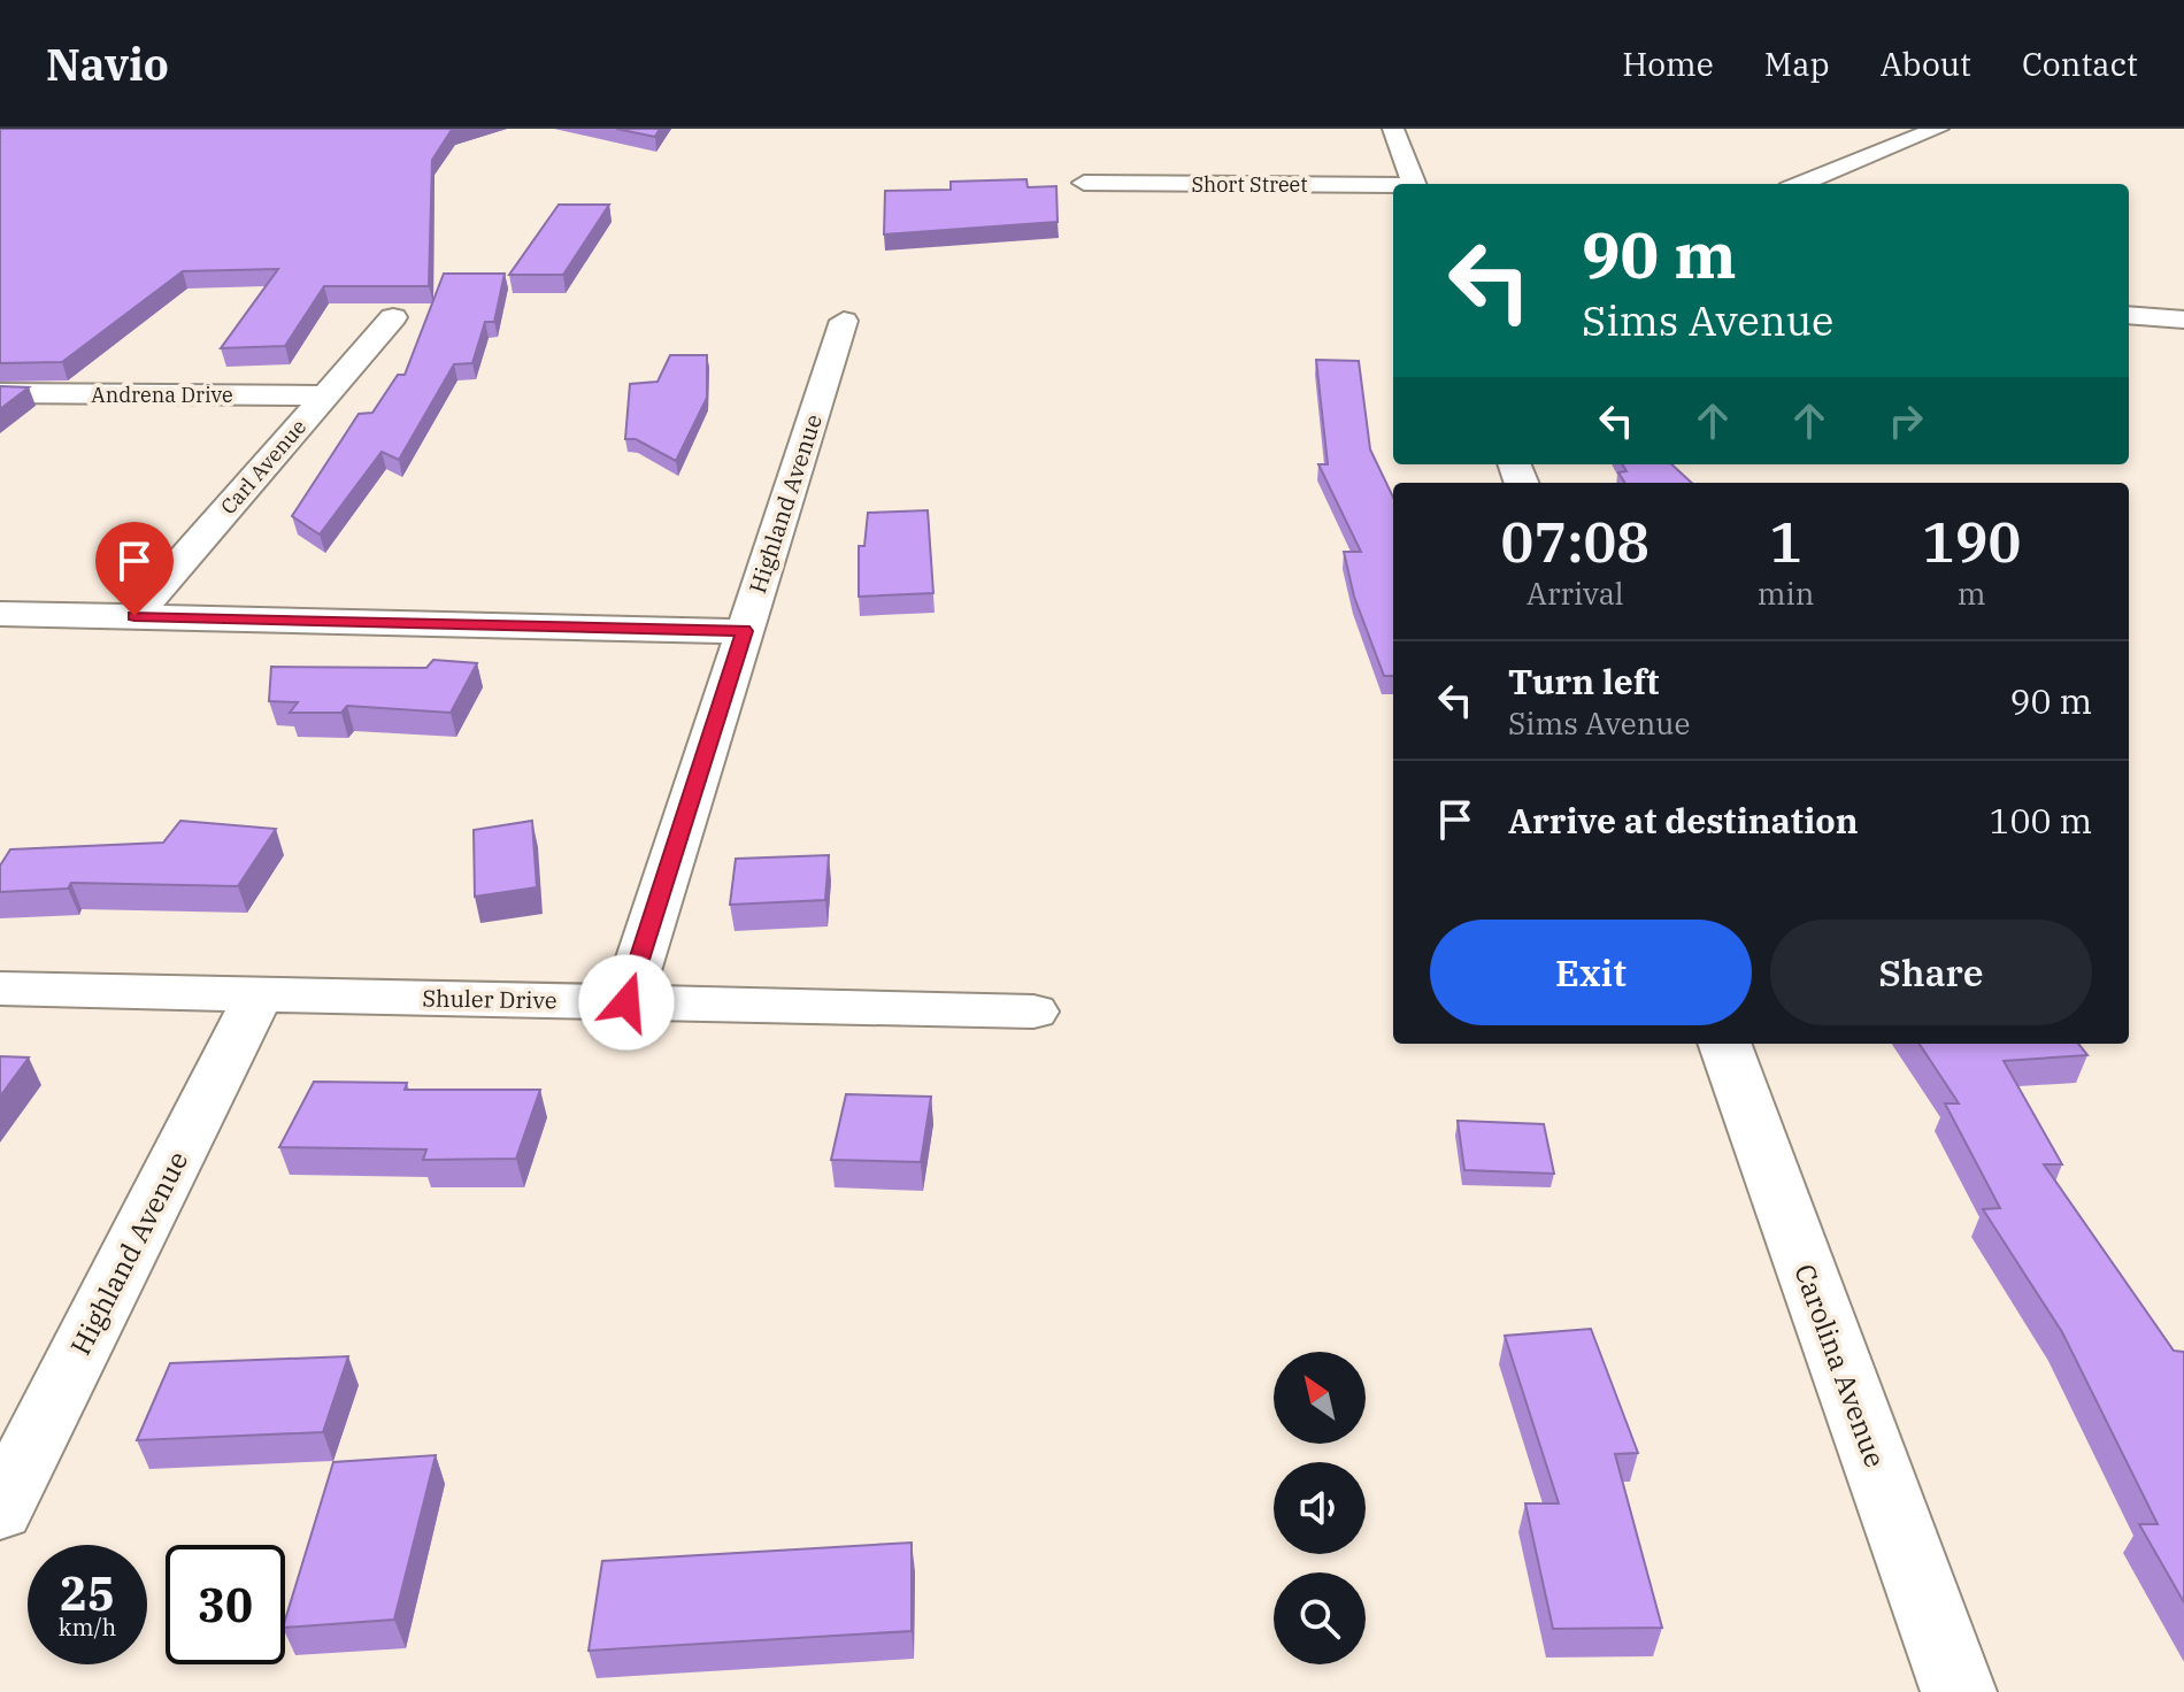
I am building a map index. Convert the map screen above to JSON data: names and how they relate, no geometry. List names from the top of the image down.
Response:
{
  "streets": {
    "street": [
      "Short Street",
      "Andrena Drive",
      "Carl Avenue",
      "Highland Avenue",
      "Shuler Drive",
      "Carolina Avenue"
    ]
  },
  "crossings": [
    ["Andrena Drive", "Carl Avenue"],
    ["Highland Avenue", "Shuler Drive"]
  ],
  "north": "top left",
  "page": {
    "header": "Navio",
    "nav": [
      "Home",
      "Map",
      "About",
      "Contact"
    ],
    "turn": ["90 m", "Sims Avenue"],
    "eta": [
      "07:08",
      "Arrival",
      "1",
      "min",
      "190",
      "m"
    ],
    "list": [
      {
        "name": "Turn left",
        "note": "Sims Avenue",
        "value": "90 m"
      },
      {
        "name": "Arrive at destination",
        "value": "100 m"
      }
    ],
    "buttons": ["Exit", "Share"],
    "speed": "25 km/h",
    "limit": "30"
  }
}
